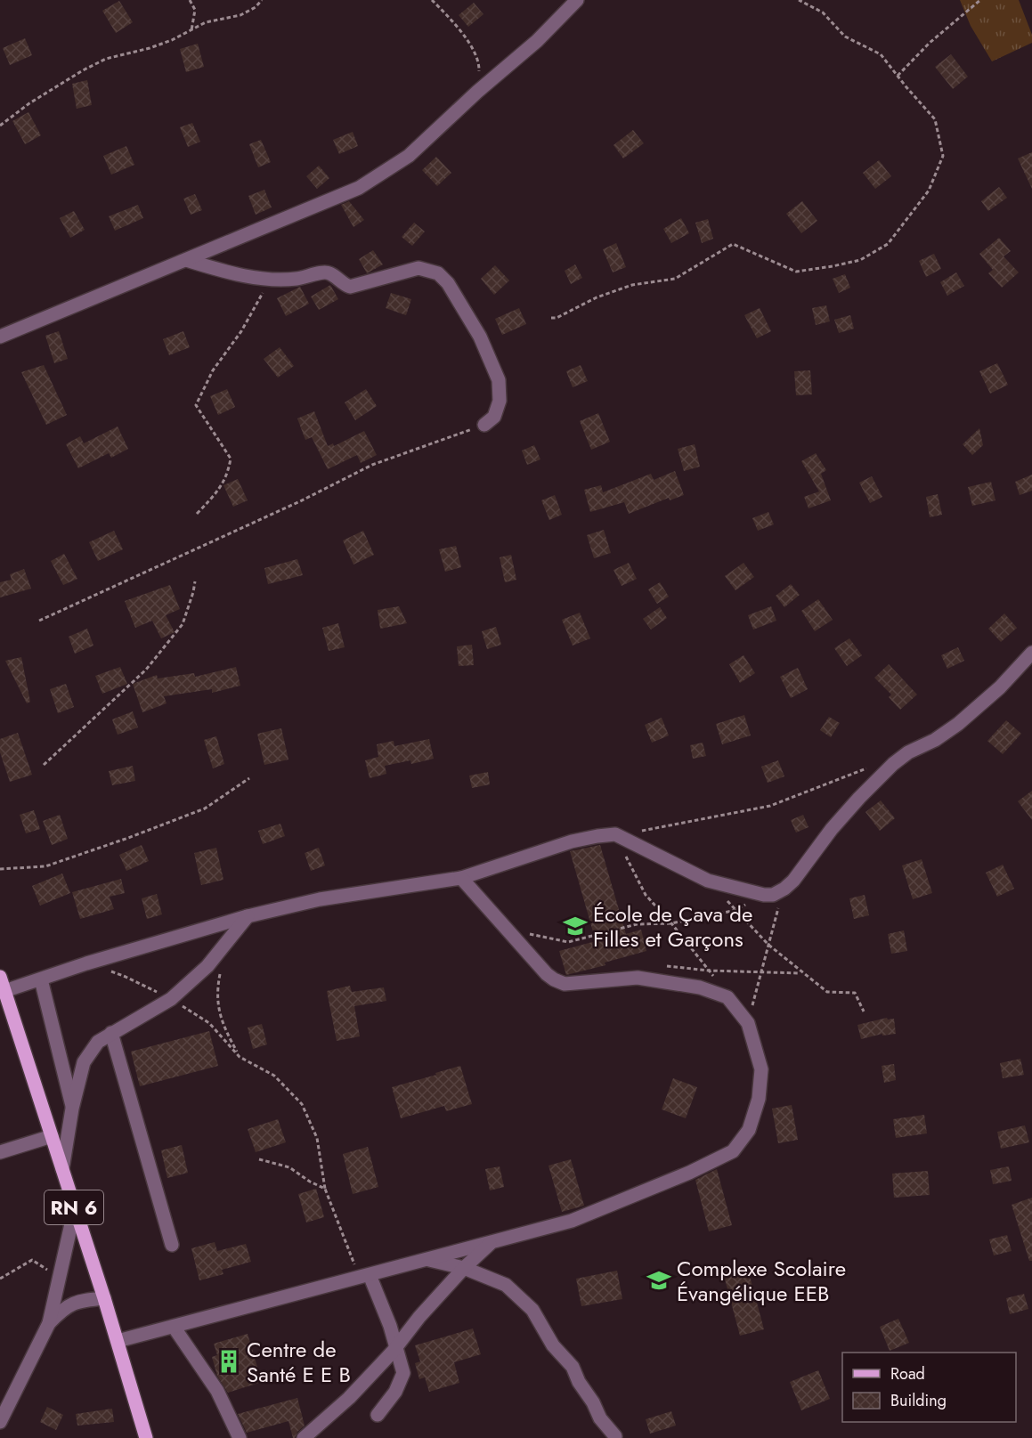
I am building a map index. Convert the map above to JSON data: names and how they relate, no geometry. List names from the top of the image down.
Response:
{
  "streets": {
    "main road": ["RN 6"]
  },
  "places": {
    "school or university": ["École de Çava de Filles et Garçons", "Complexe Scolaire Évangélique EEB"],
    "building": ["Centre de Santé E E B"]
  },
  "legend": ["Road", "Building"]
}
